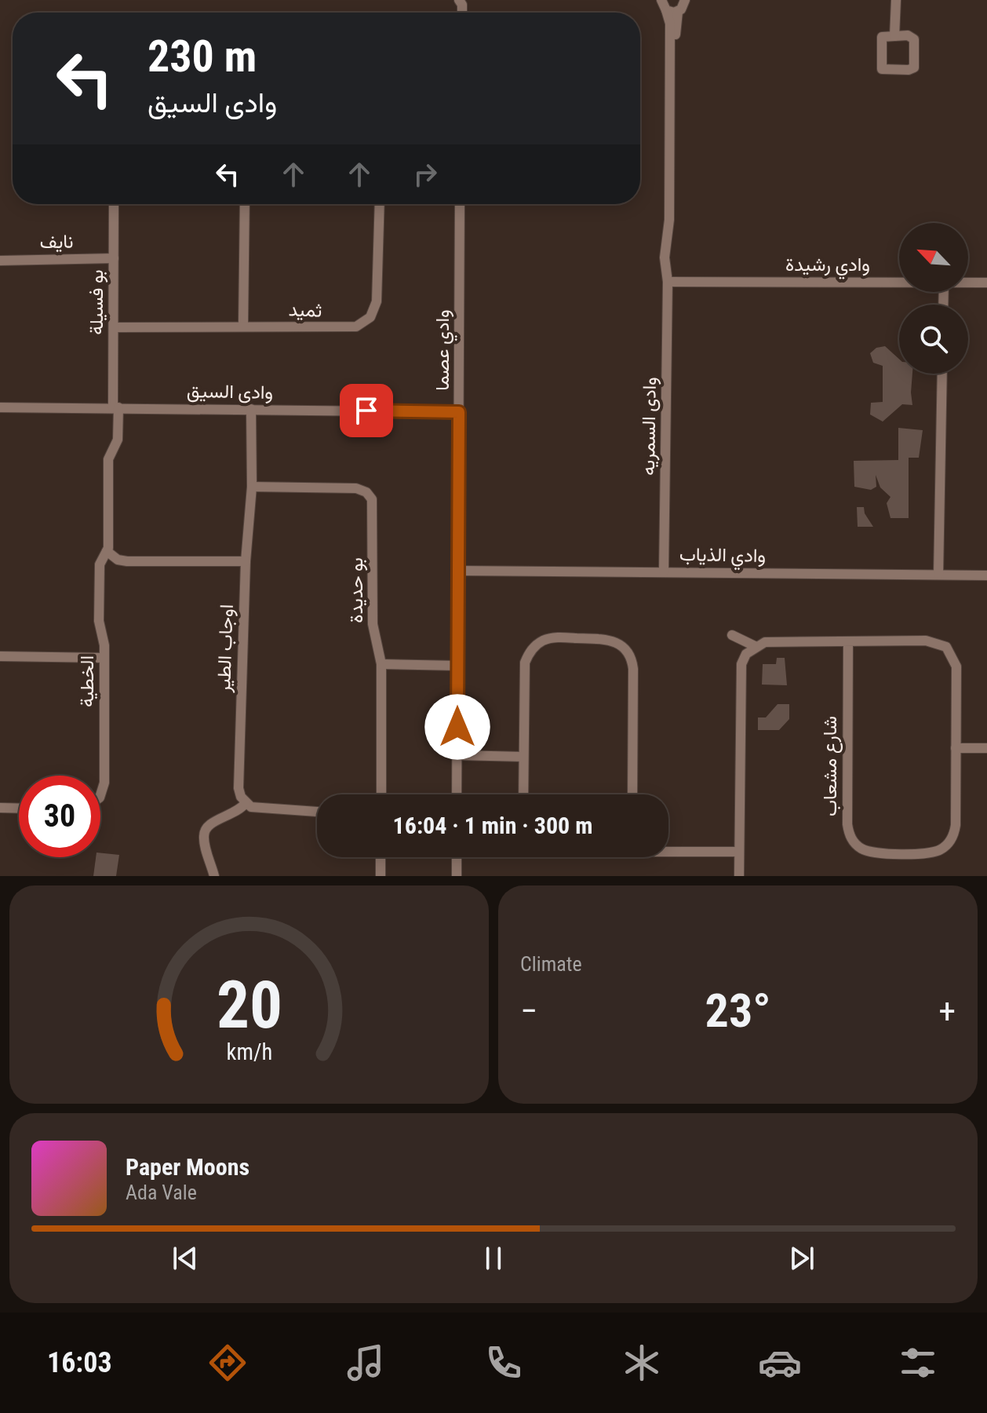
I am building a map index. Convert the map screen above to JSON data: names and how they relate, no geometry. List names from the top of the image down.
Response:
{
  "streets": {
    "street": [
      "نايف",
      "وادي رشيدة",
      "بو فسيلة",
      "ثميد",
      "وادي عصما",
      "وادى السيق",
      "وادى السمريه",
      "وادي الذياب",
      "بو حديدة",
      "اوجاب الطير",
      "الخطية",
      "شارع مشعاب"
    ]
  },
  "crossings": [
    ["نايف", "بو فسيلة"],
    ["وادي رشيدة", "وادى السمريه"],
    ["بو فسيلة", "ثميد"],
    ["بو فسيلة", "وادى السيق"],
    ["بو فسيلة", "الخطية"],
    ["وادي عصما", "وادى السيق"],
    ["وادي عصما", "وادي الذياب"],
    ["وادى السيق", "اوجاب الطير"],
    ["وادى السيق", "الخطية"],
    ["وادى السمريه", "وادي الذياب"],
    ["بو حديدة", "اوجاب الطير"]
  ],
  "north": "top left",
  "page": {
    "turn": ["230 m", "وادى السيق"],
    "limit": "30",
    "trip": "16:04 · 1 min · 300 m",
    "tile": "Climate",
    "heat": ["−", "23°", "+"],
    "song": ["Paper Moons", "Ada Vale"],
    "tabs": "16:03",
    "gauge": ["20", "km/h"]
  }
}
